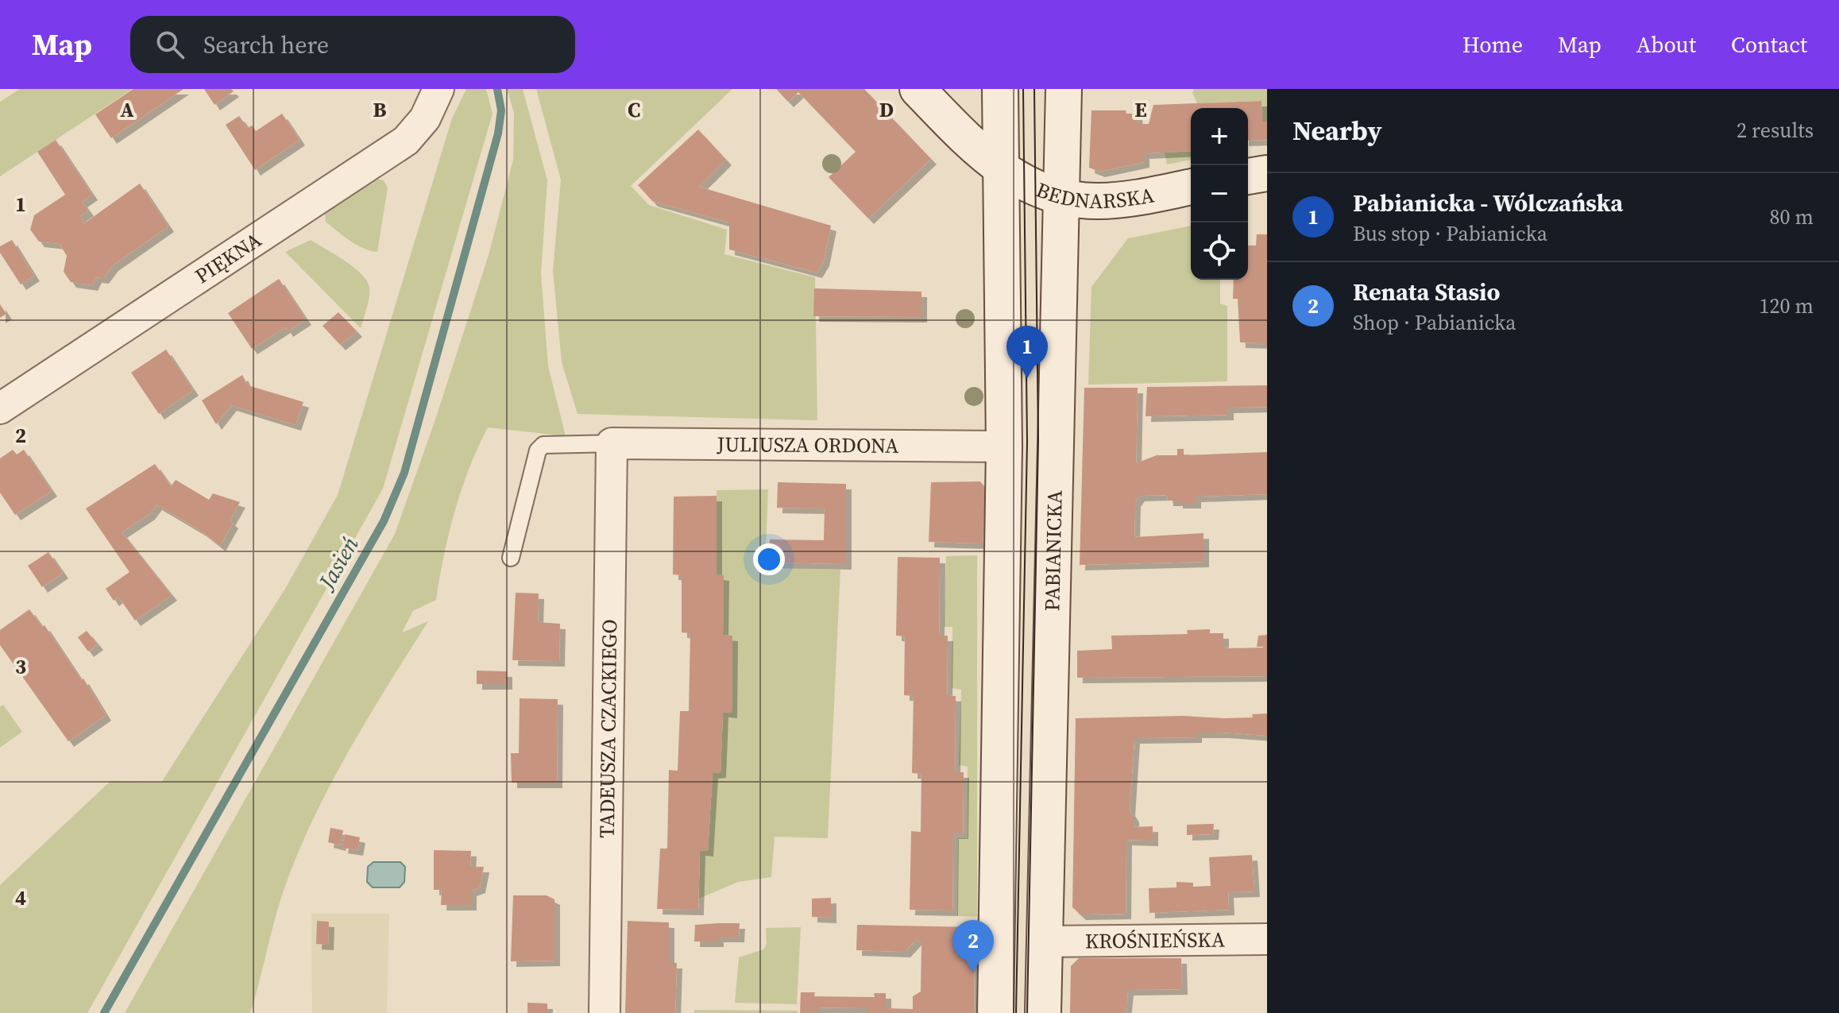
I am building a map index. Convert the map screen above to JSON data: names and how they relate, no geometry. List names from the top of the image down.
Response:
{
  "streets": {
    "street": [
      "BEDNARSKA",
      "PIĘKNA",
      "JULIUSZA ORDONA",
      "PABIANICKA",
      "TADEUSZA CZACKIEGO",
      "KROŚNIEŃSKA"
    ]
  },
  "crossings": [
    ["BEDNARSKA", "PABIANICKA"],
    ["JULIUSZA ORDONA", "TADEUSZA CZACKIEGO"],
    ["PABIANICKA", "KROŚNIEŃSKA"]
  ],
  "water": ["Jasień"],
  "page": {
    "header": "Map",
    "search": "Search here",
    "nav": [
      "Home",
      "Map",
      "About",
      "Contact"
    ],
    "heading": ["Nearby", "2 results"],
    "map_buttons": ["+", "−"],
    "list": [
      {
        "mark": "1",
        "name": "Pabianicka - Wólczańska",
        "note": "Bus stop · Pabianicka",
        "value": "80 m"
      },
      {
        "mark": "2",
        "name": "Renata Stasio",
        "note": "Shop · Pabianicka",
        "value": "120 m"
      }
    ],
    "pins": ["1", "2"]
  },
  "grid": {
    "columns": [
      "A",
      "B",
      "C",
      "D",
      "E"
    ],
    "rows": [
      "1",
      "2",
      "3",
      "4"
    ]
  }
}
